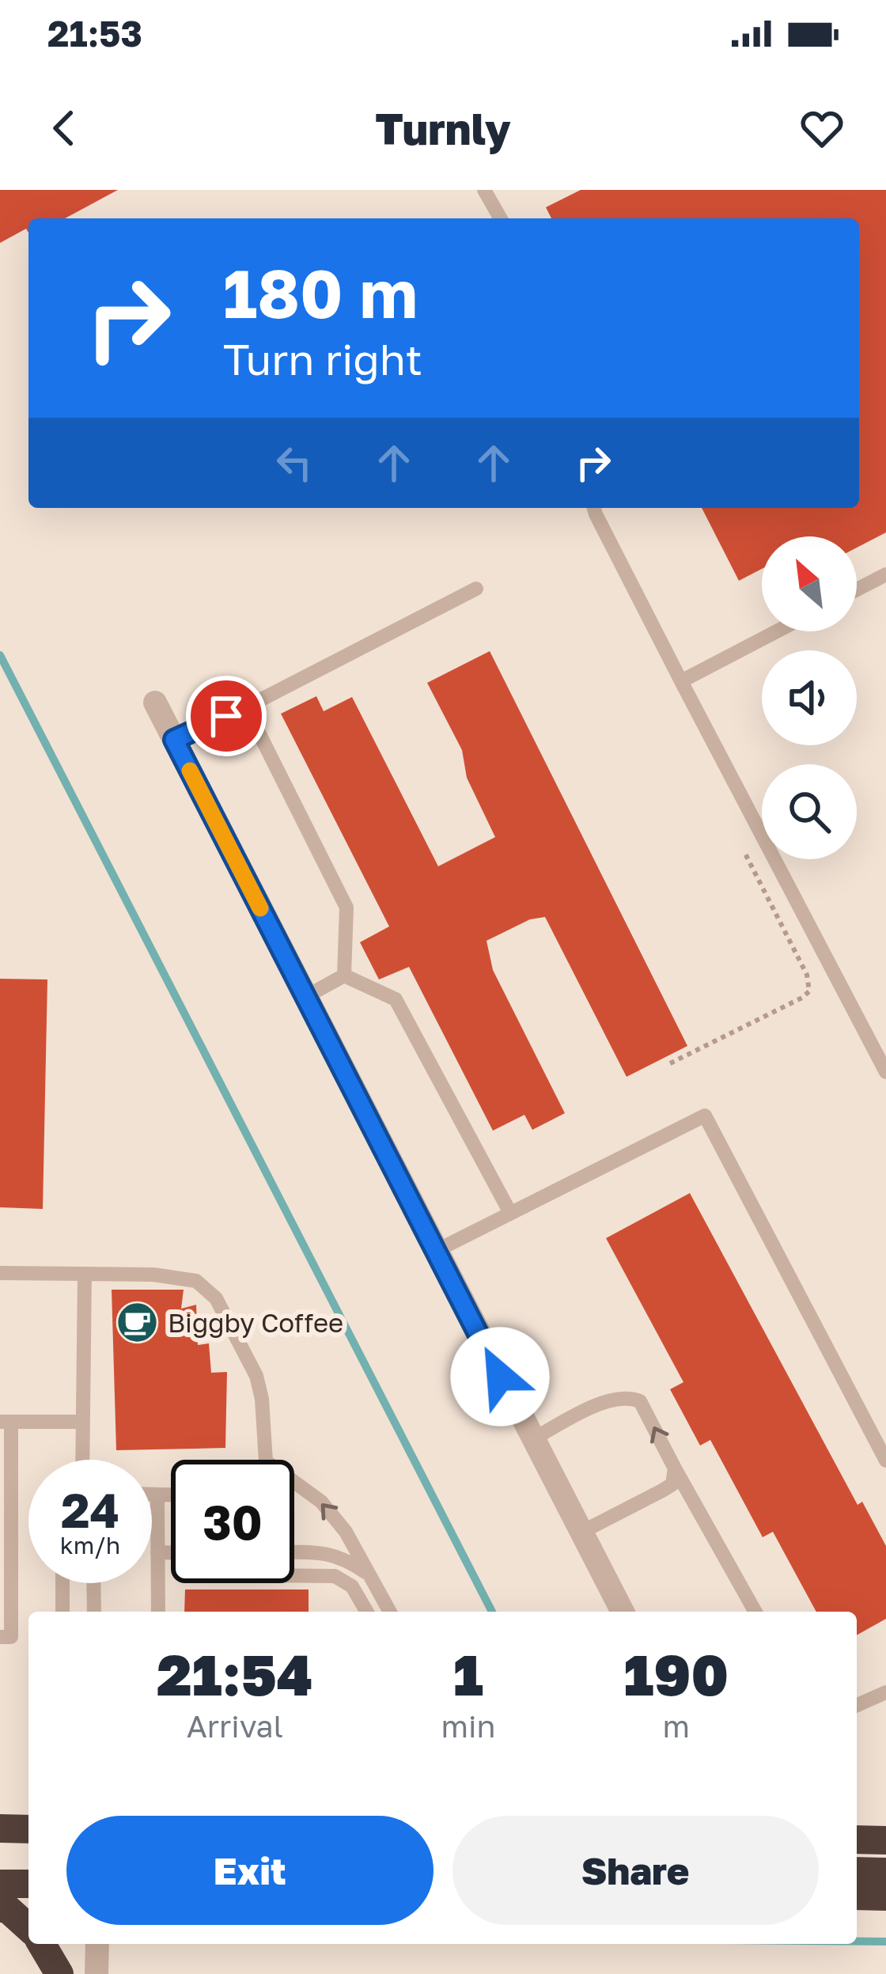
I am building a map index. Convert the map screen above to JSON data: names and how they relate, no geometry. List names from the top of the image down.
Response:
{
  "places": {
    "cafe": ["Biggby Coffee"]
  },
  "north": "top left",
  "page": {
    "status": "21:53",
    "header": "Turnly",
    "turn": ["180 m", "Turn right"],
    "speed": "24 km/h",
    "limit": "30",
    "eta": [
      "21:54",
      "Arrival",
      "1",
      "min",
      "190",
      "m"
    ],
    "buttons": ["Exit", "Share"]
  }
}
